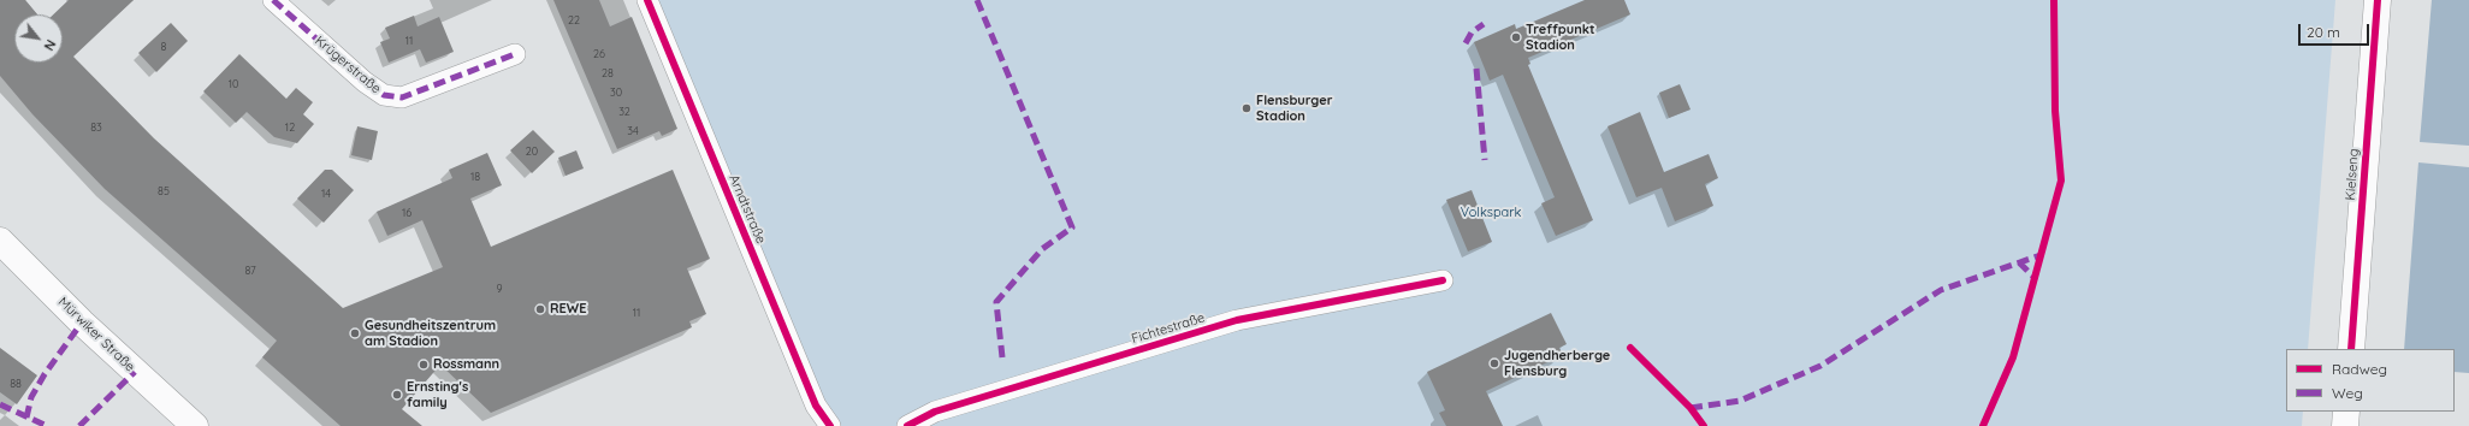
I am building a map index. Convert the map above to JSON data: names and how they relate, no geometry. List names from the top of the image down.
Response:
{
  "streets": {
    "street": [
      "Krügerstraße",
      "Kielseng",
      "Arndtstraße",
      "Fichtestraße",
      "Mürwiker Straße"
    ]
  },
  "parks": ["Volkspark"],
  "places": [
    "Treffpunkt Stadion",
    "Flensburger Stadion",
    "REWE",
    "Gesundheitszentrum am Stadion",
    "Jugendherberge Flensburg",
    "Rossmann",
    "Ernsting's family"
  ],
  "house_numbers": [
    "22",
    "11",
    "8",
    "26",
    "28",
    "10",
    "30",
    "32",
    "83",
    "12",
    "34",
    "20",
    "18",
    "85",
    "14",
    "16",
    "87",
    "9",
    "11",
    "88"
  ],
  "legend": ["Radweg", "Weg"],
  "scale_bar": "20 m",
  "north": "bottom right"
}
